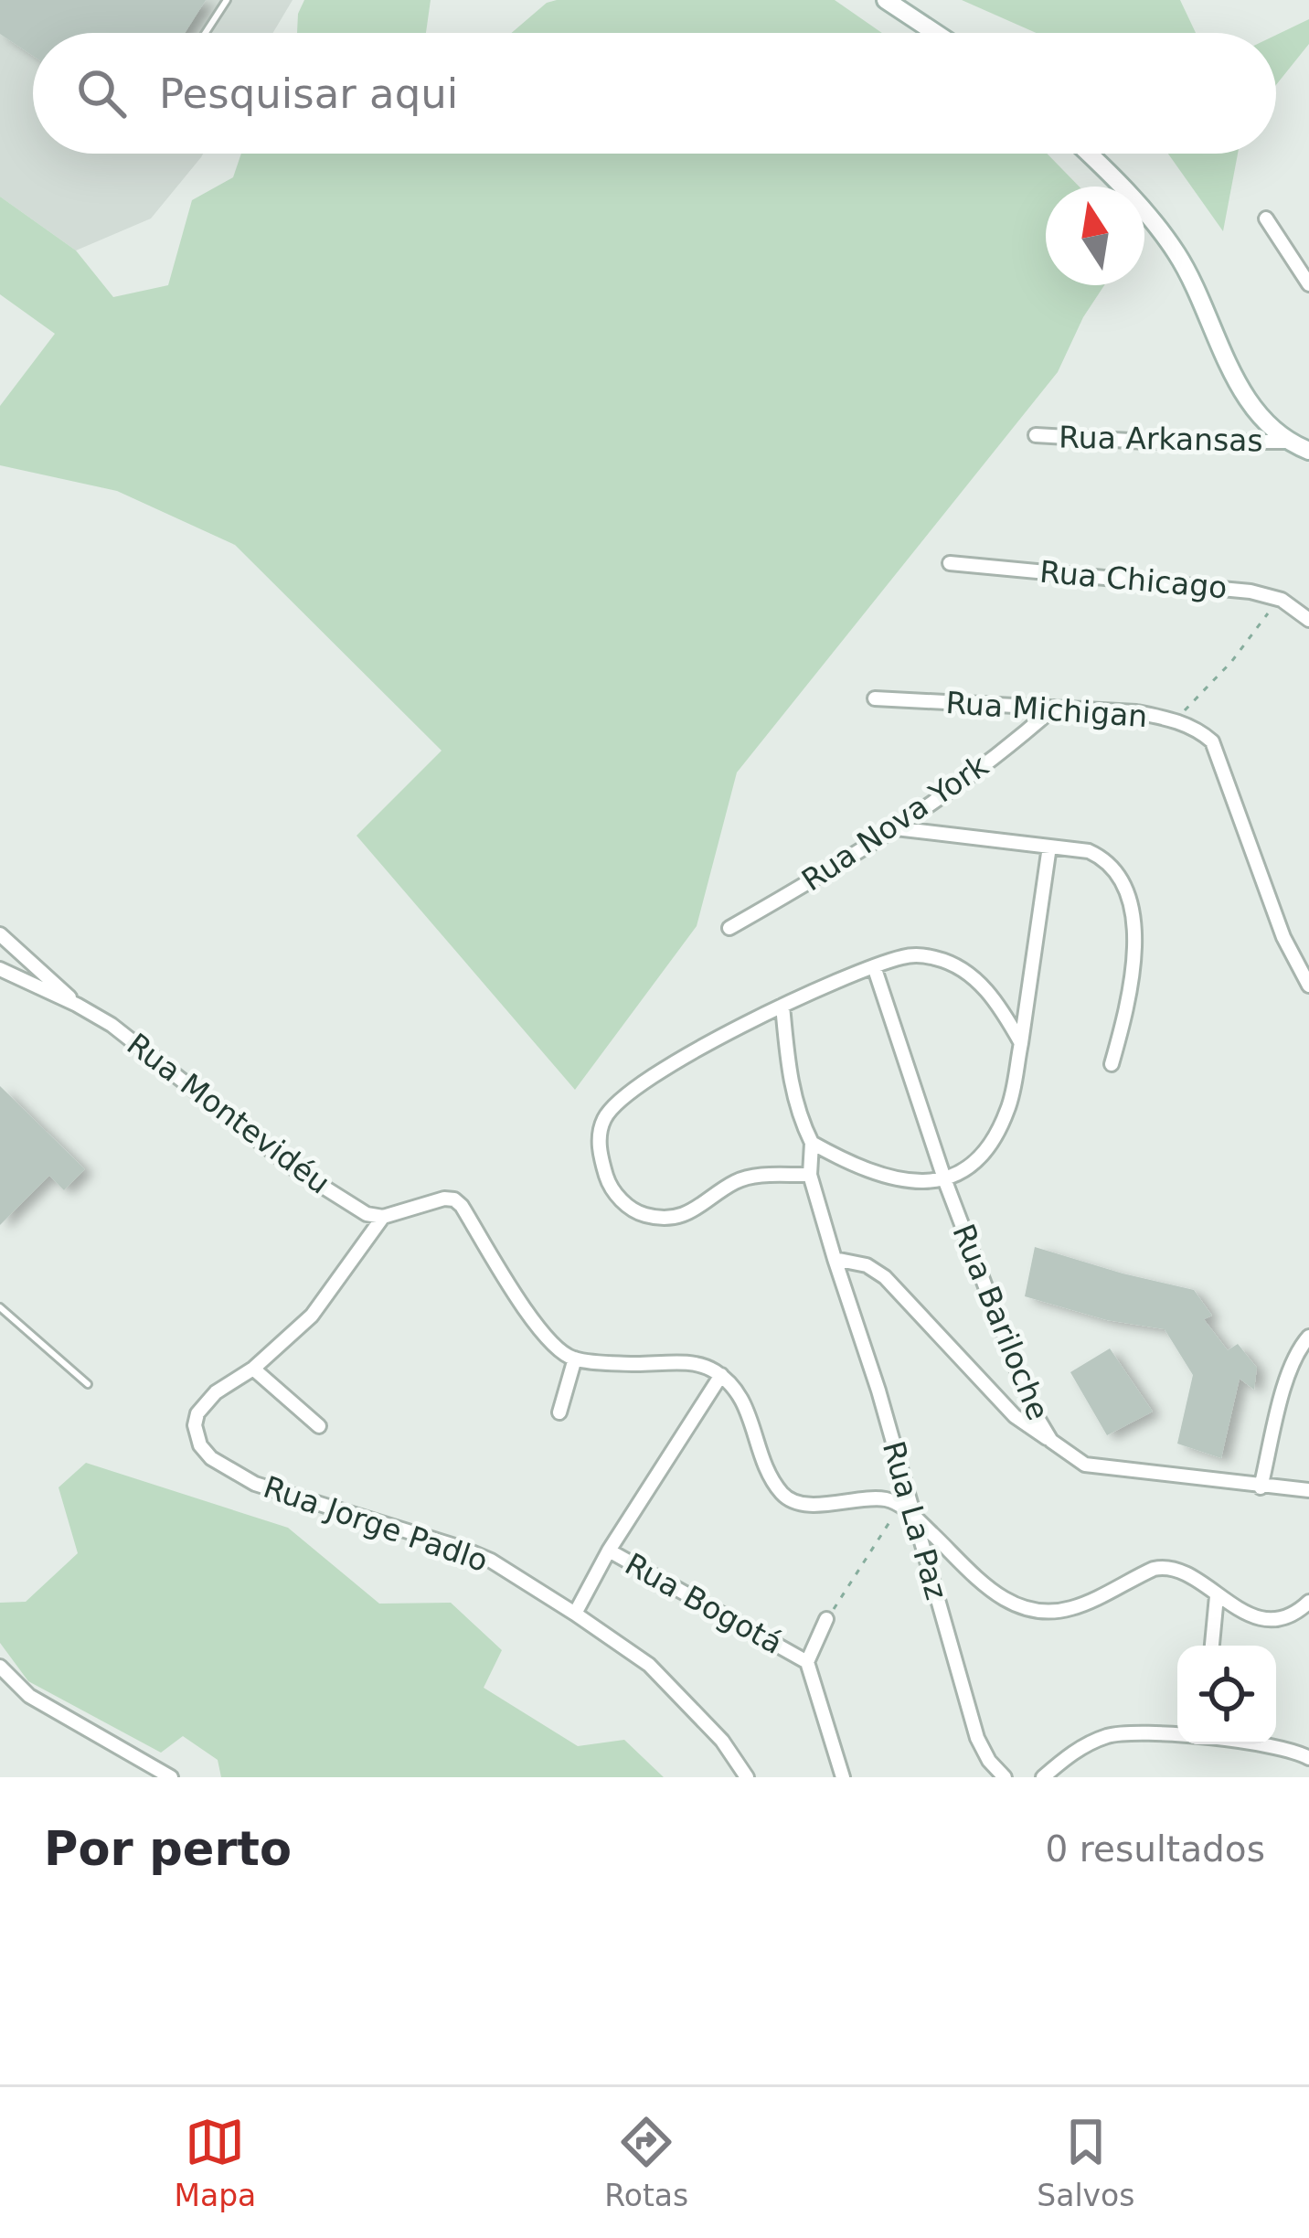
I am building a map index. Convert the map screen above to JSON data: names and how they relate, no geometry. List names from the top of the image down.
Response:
{
  "streets": {
    "street": [
      "Rua Arkansas",
      "Rua Chicago",
      "Rua Michigan",
      "Rua Nova York",
      "Rua Montevidéu",
      "Rua Bariloche",
      "Rua La Paz",
      "Rua Jorge Padlo",
      "Rua Bogotá"
    ]
  },
  "crossings": [
    ["Rua Michigan", "Rua Nova York"]
  ],
  "north": "top",
  "page": {
    "search": "Pesquisar aqui",
    "heading": ["Por perto", "0 resultados"],
    "nav": ["Mapa", "Rotas", "Salvos"]
  }
}
